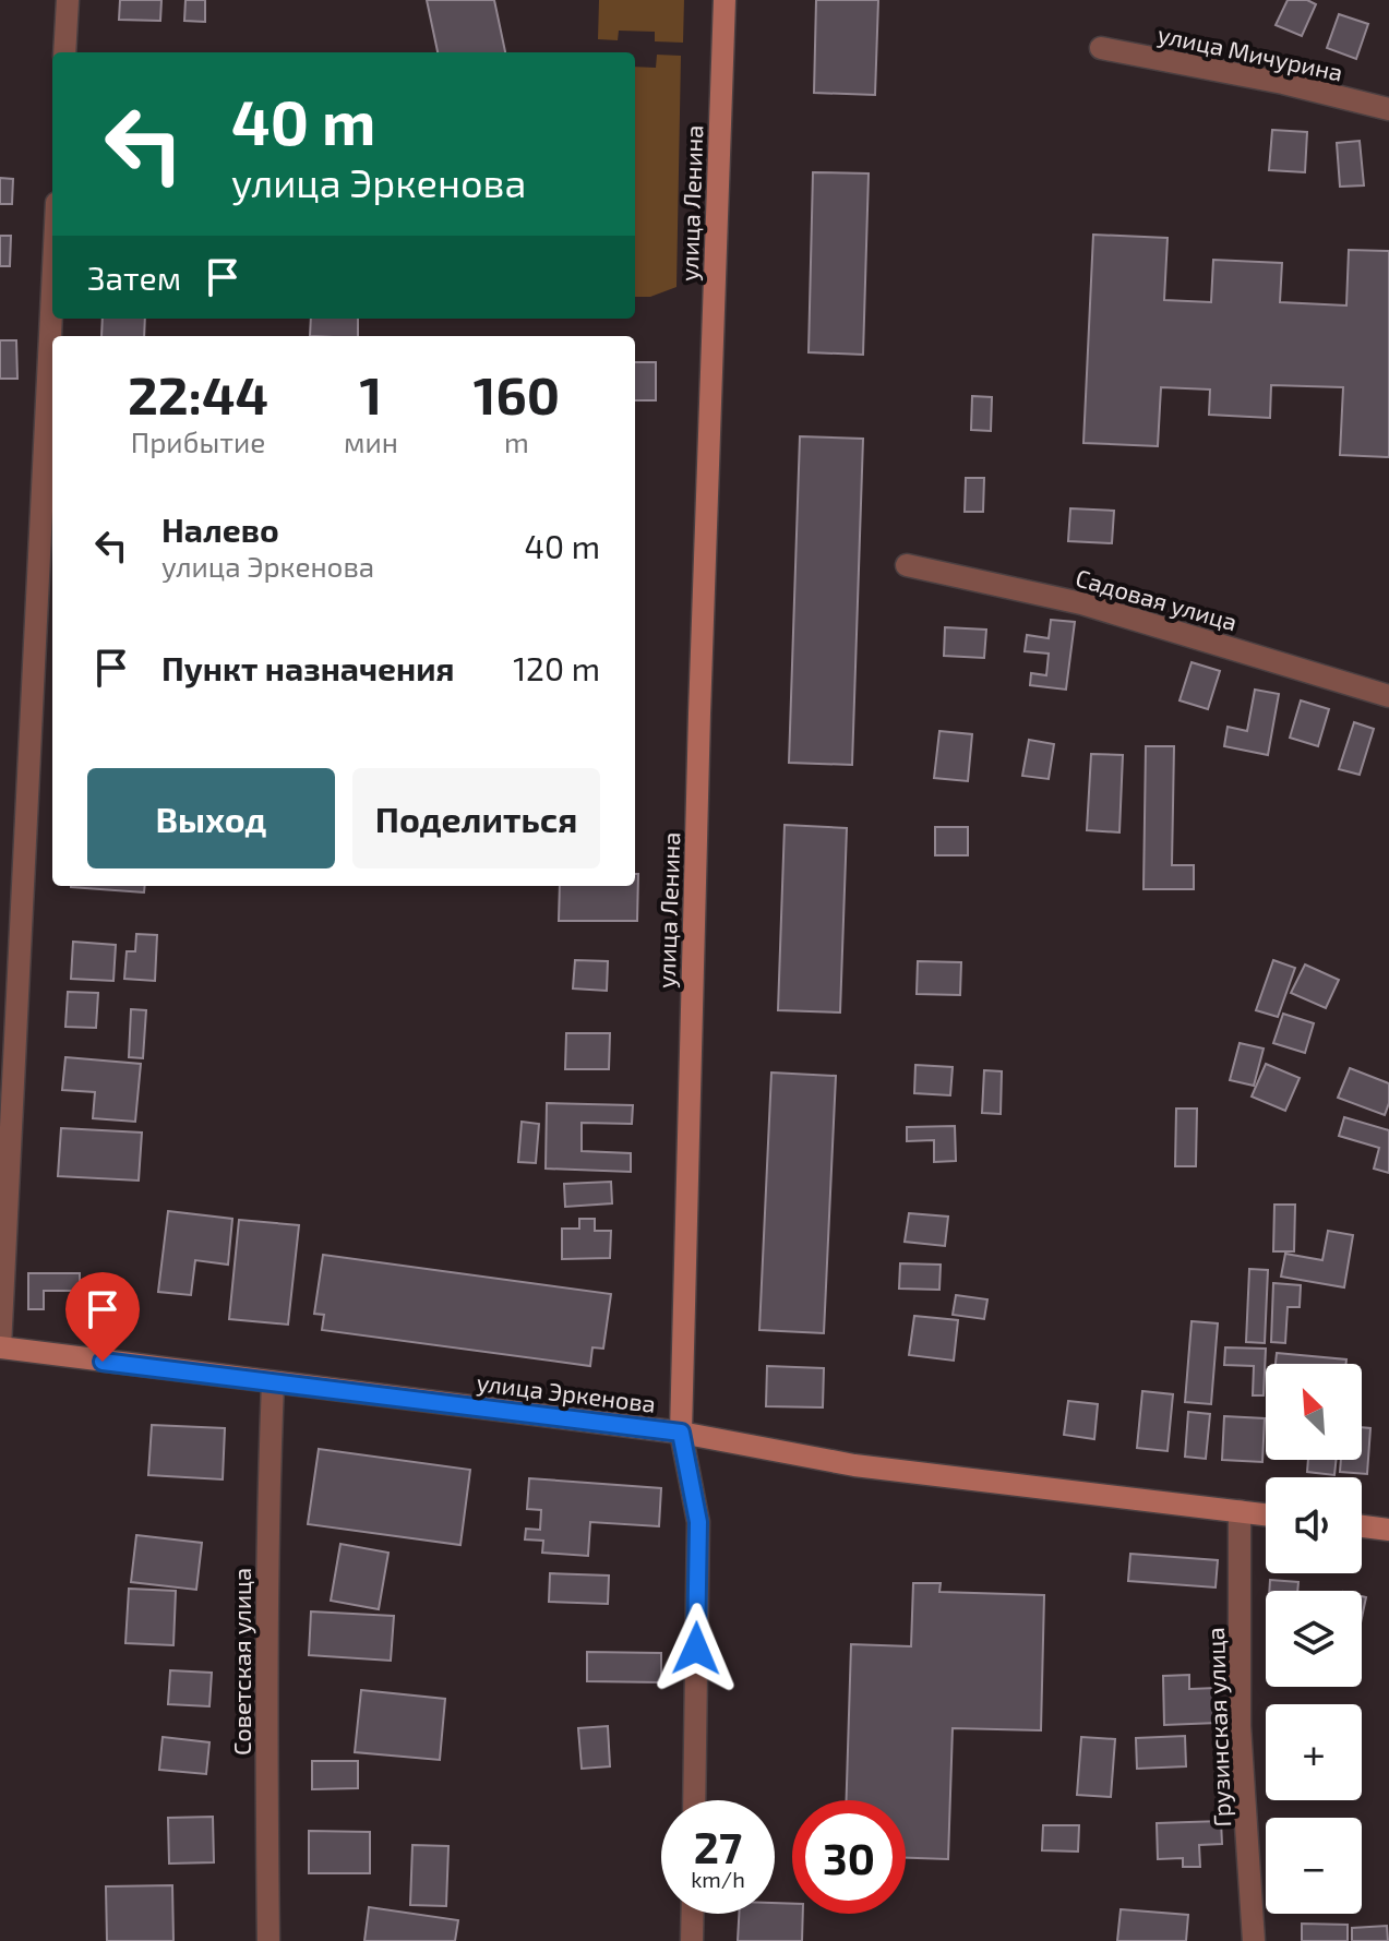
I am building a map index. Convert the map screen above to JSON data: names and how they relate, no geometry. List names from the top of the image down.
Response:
{
  "streets": {
    "street": [
      "улица Мичурина",
      "улица Ленина",
      "Садовая улица",
      "улица Эркенова",
      "Советская улица",
      "Грузинская улица"
    ]
  },
  "crossings": [
    ["улица Ленина", "улица Эркенова"],
    ["улица Эркенова", "Советская улица"],
    ["улица Эркенова", "Грузинская улица"]
  ],
  "north": "top left",
  "page": {
    "turn": ["40 m", "улица Эркенова"],
    "then": "Затем",
    "eta": [
      "22:44",
      "Прибытие",
      "1",
      "мин",
      "160",
      "m"
    ],
    "list": [
      {
        "name": "Налево",
        "note": "улица Эркенова",
        "value": "40 m"
      },
      {
        "name": "Пункт назначения",
        "value": "120 m"
      }
    ],
    "buttons": ["Выход", "Поделиться"],
    "map_buttons": ["+", "−"],
    "speed": "27 km/h",
    "limit": "30"
  }
}
